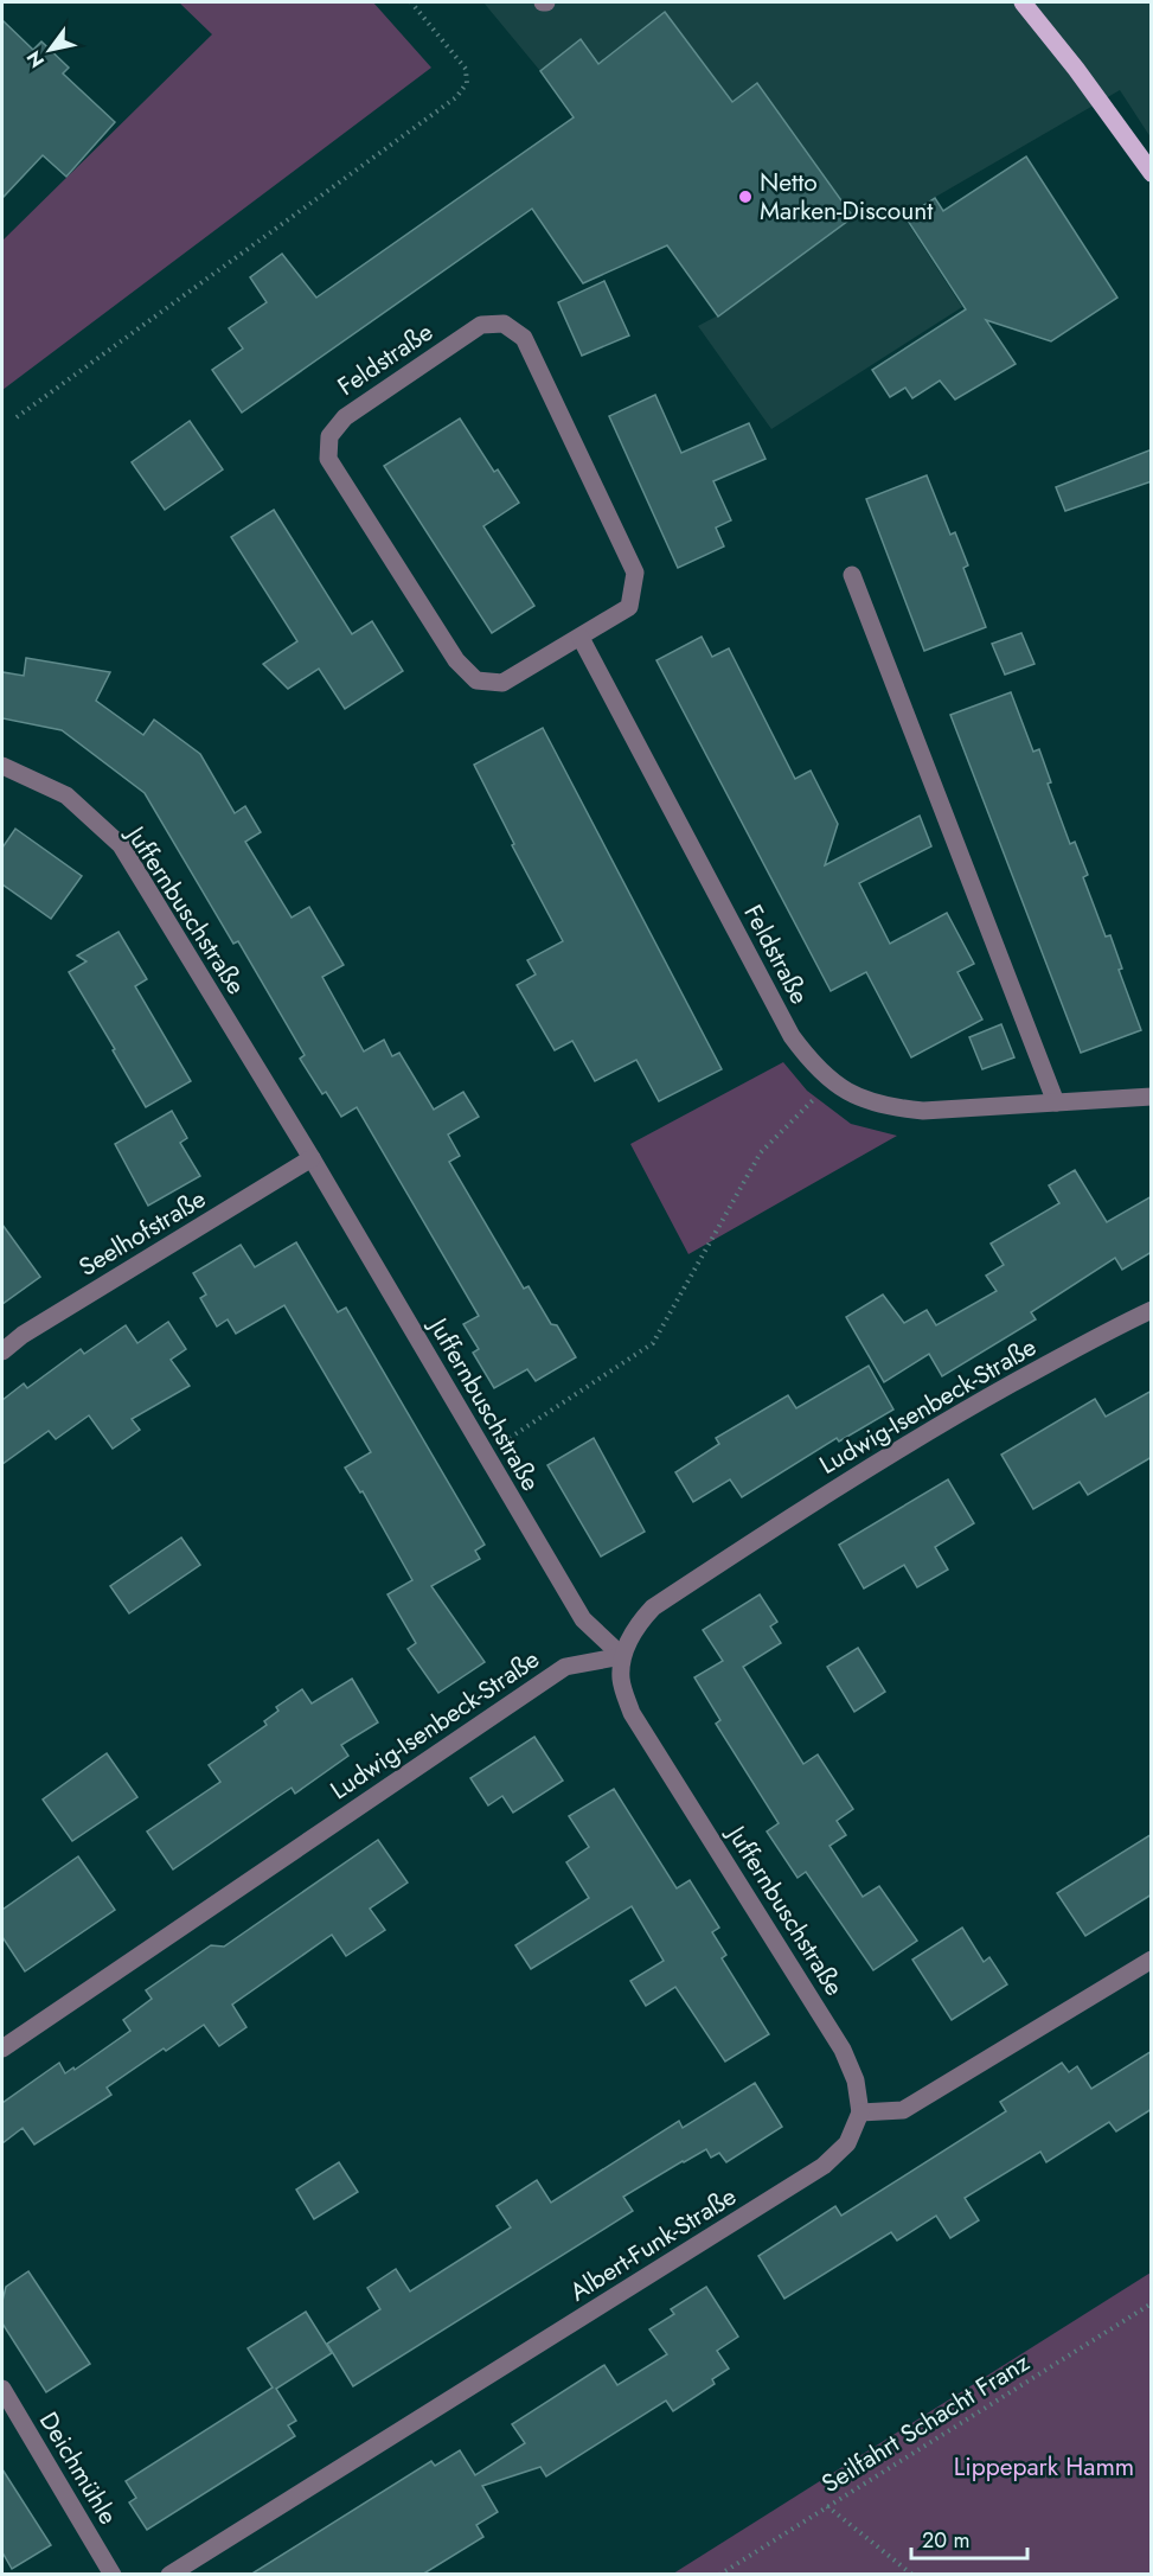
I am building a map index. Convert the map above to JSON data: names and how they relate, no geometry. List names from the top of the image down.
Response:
{
  "streets": {
    "street": [
      "Feldstraße",
      "Juffernbuschstraße",
      "Seelhofstraße",
      "Ludwig-Isenbeck-Straße",
      "Albert-Funk-Straße",
      "Deichmühle"
    ],
    "path": ["Seilfahrt Schacht Franz"]
  },
  "crossings": [
    ["Juffernbuschstraße", "Seelhofstraße"],
    ["Juffernbuschstraße", "Ludwig-Isenbeck-Straße"],
    ["Juffernbuschstraße", "Albert-Funk-Straße"]
  ],
  "parks": ["Lippepark Hamm"],
  "places": ["Netto Marken-Discount"],
  "scale_bar": "20 m",
  "north": "bottom left"
}
